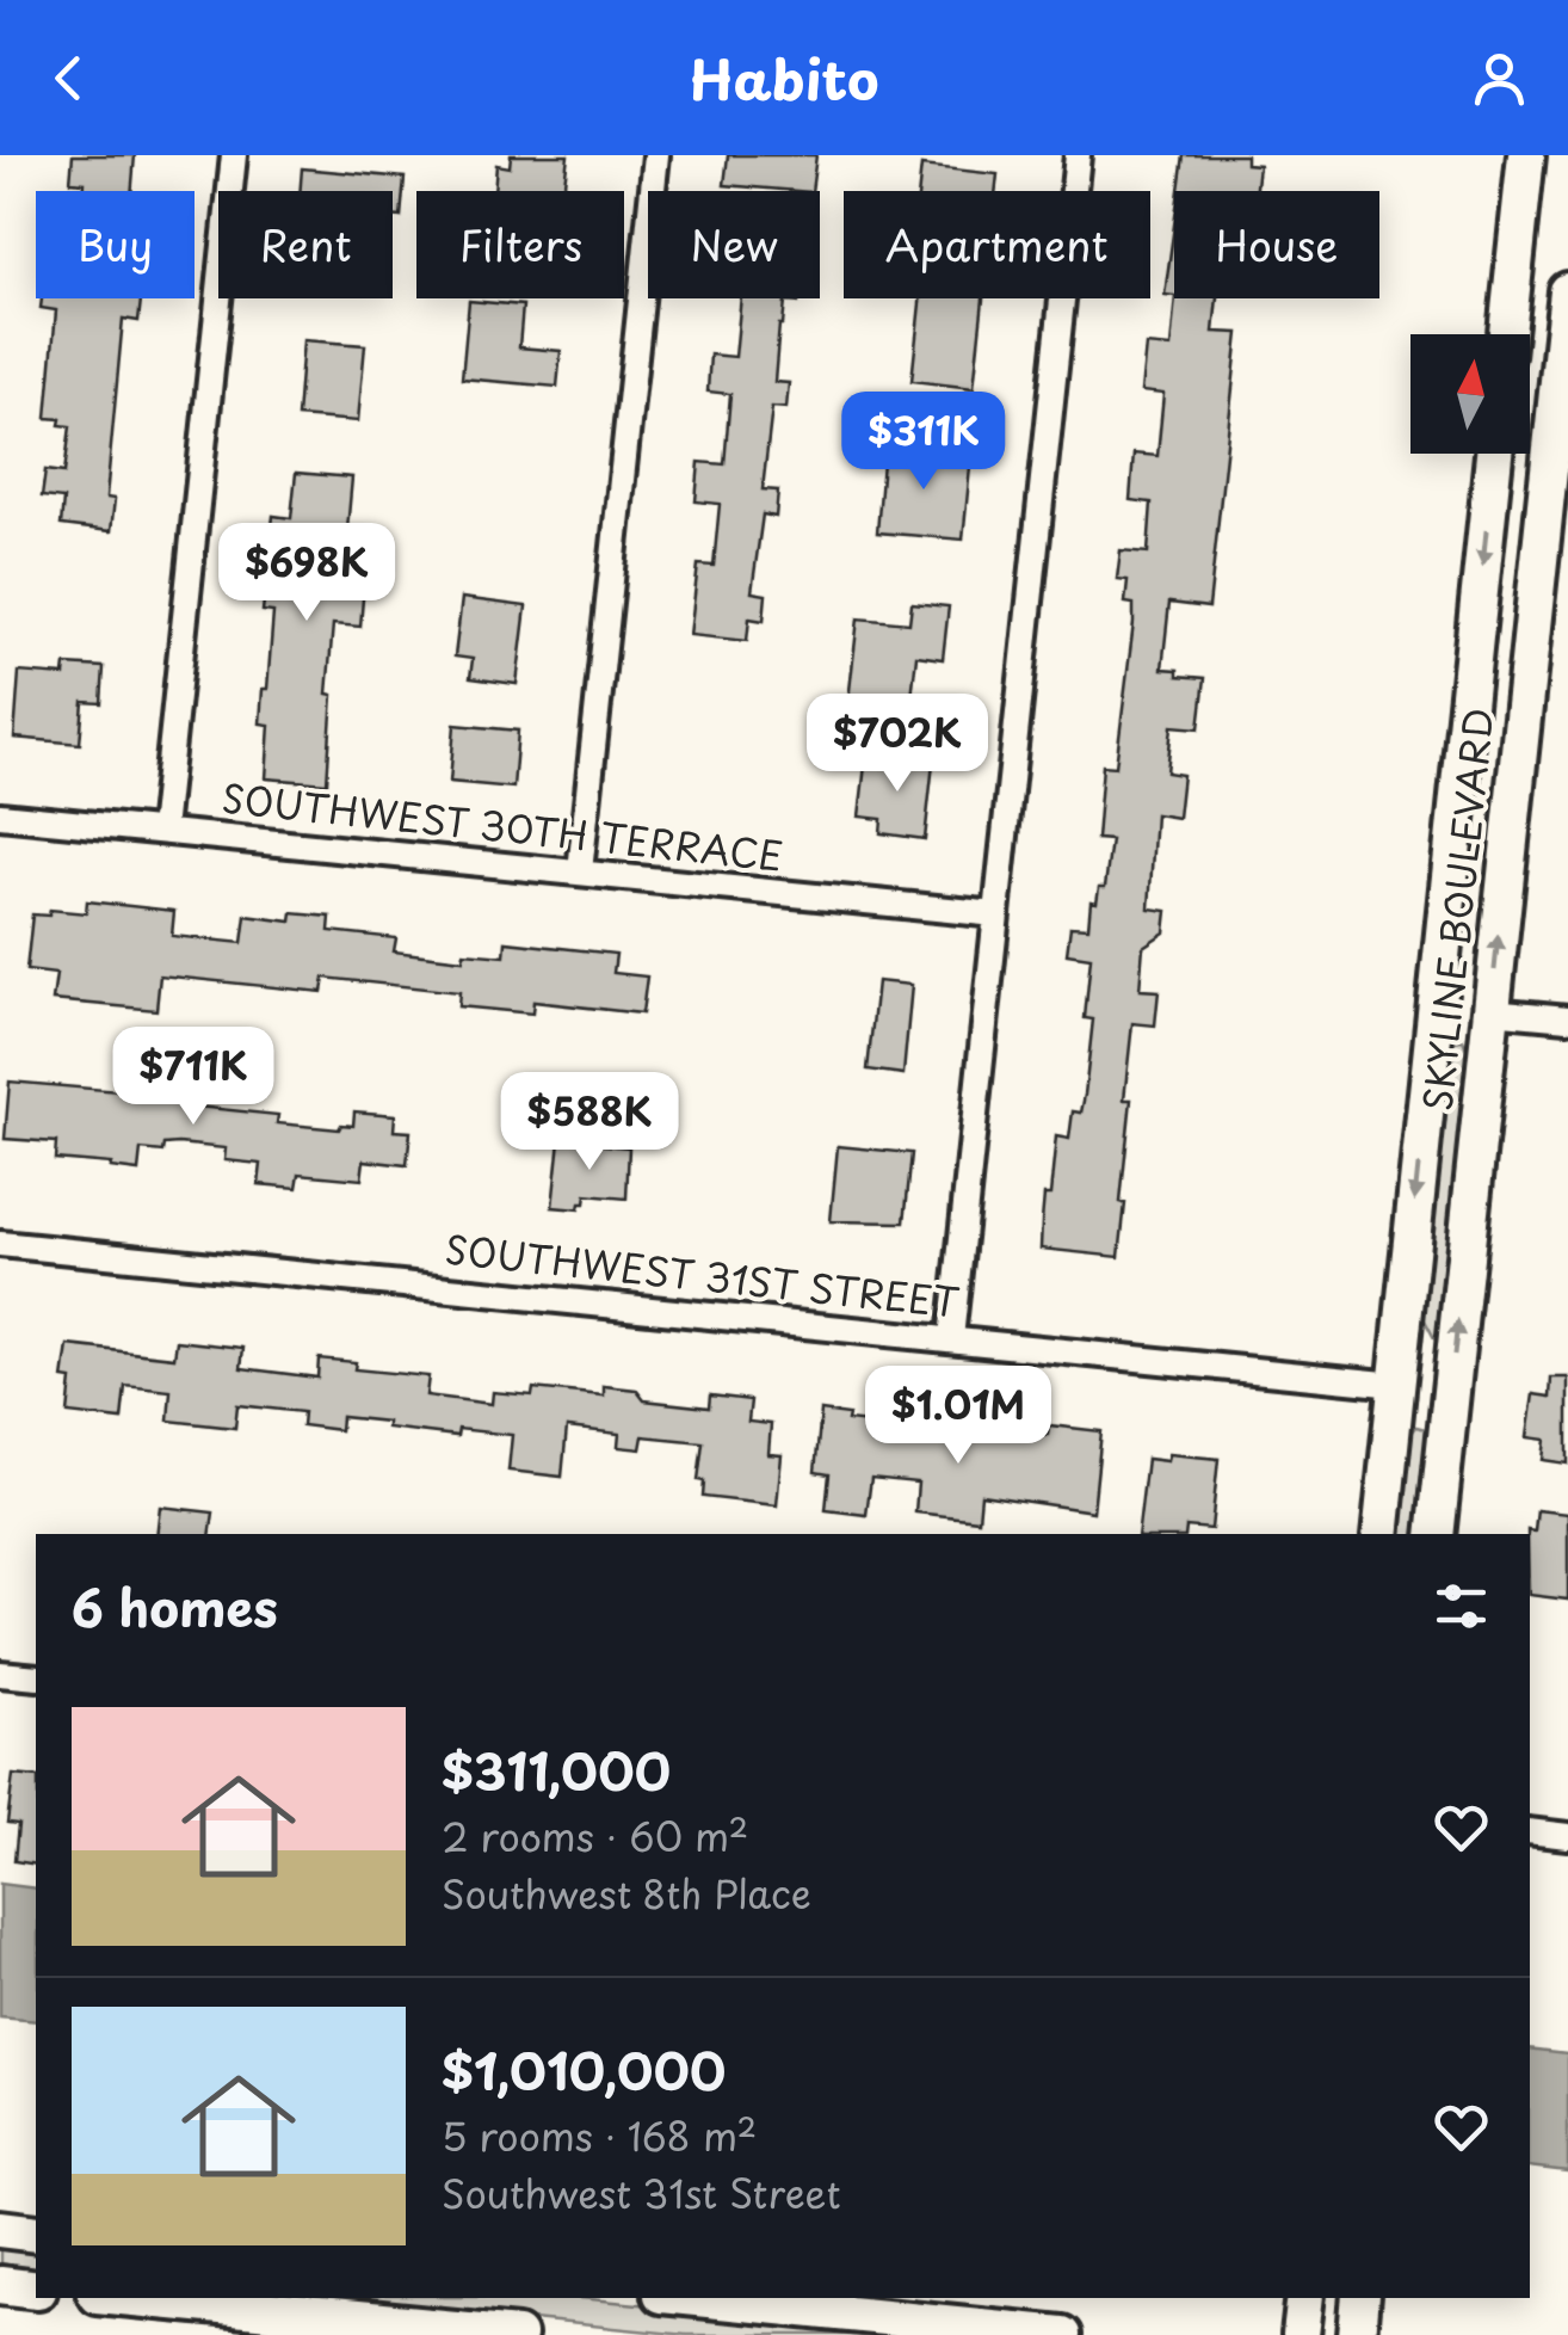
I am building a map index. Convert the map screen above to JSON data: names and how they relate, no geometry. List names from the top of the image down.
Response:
{
  "streets": {
    "street": ["SOUTHWEST 30TH TERRACE", "SKYLINE BOULEVARD", "SOUTHWEST 31ST STREET"]
  },
  "crossings": [
    ["SKYLINE BOULEVARD", "SOUTHWEST 31ST STREET"]
  ],
  "north": "top",
  "page": {
    "header": "Habito",
    "chip": [
      "Buy",
      "Rent",
      "Filters",
      "New",
      "Apartment",
      "House"
    ],
    "price": [
      "$311K",
      "$698K",
      "$702K",
      "$711K",
      "$588K",
      "$1.01M"
    ],
    "heading": "6 homes",
    "list": [
      {
        "name": "$311,000",
        "note": "2 rooms · 60 m² · Southwest 8th Place"
      },
      {
        "name": "$1,010,000",
        "note": "5 rooms · 168 m² · Southwest 31st Street"
      }
    ]
  }
}
